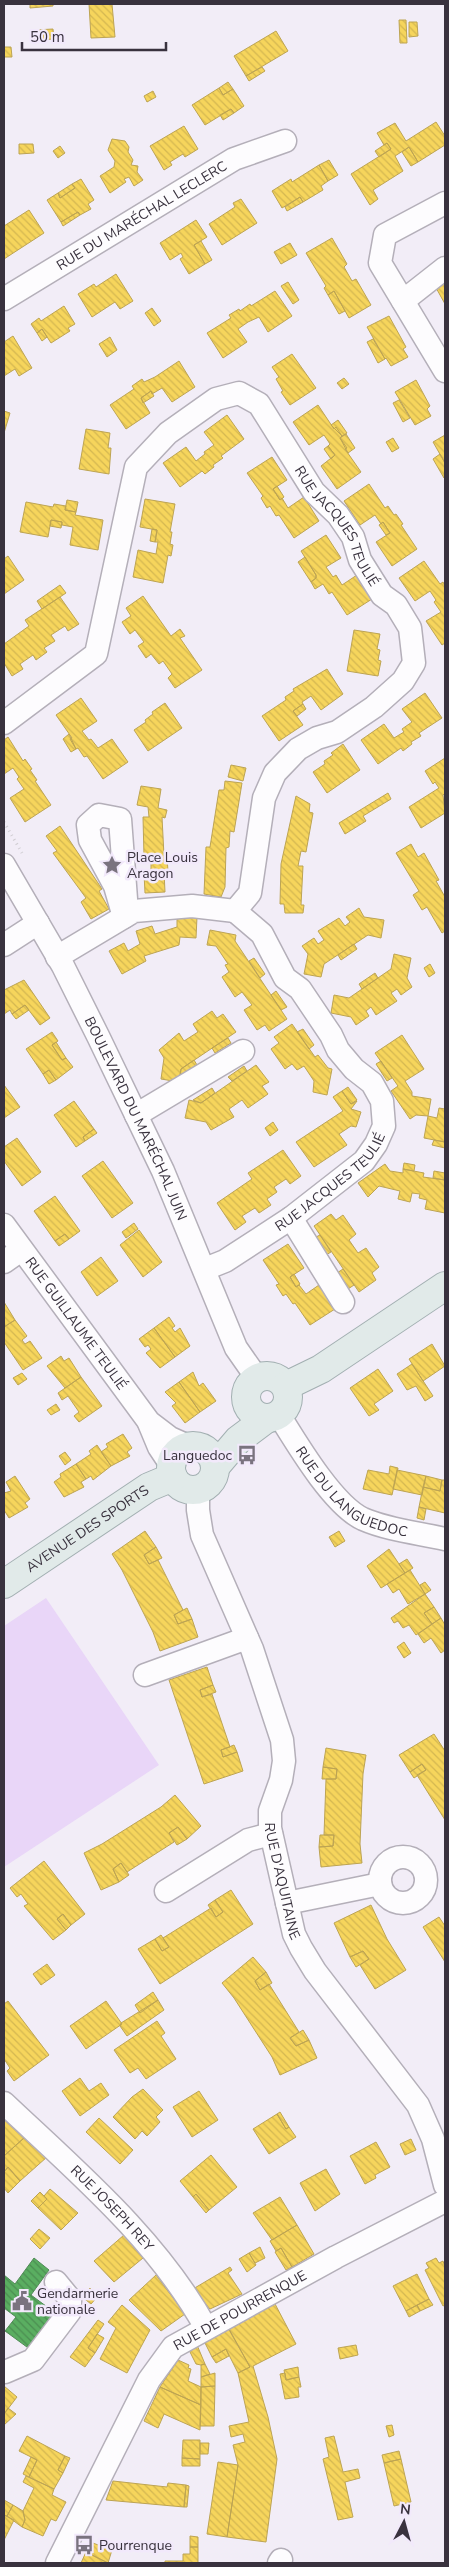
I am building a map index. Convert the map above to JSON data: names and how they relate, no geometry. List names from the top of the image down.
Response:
{
  "streets": {
    "main road": ["AVENUE DES SPORTS"],
    "street": [
      "RUE DU MARÉCHAL LECLERC",
      "RUE JACQUES TEULIÉ",
      "BOULEVARD DU MARÉCHAL JUIN",
      "RUE GUILLAUME TEULIÉ",
      "RUE DU LANGUEDOC",
      "RUE D'AQUITAINE",
      "RUE JOSEPH REY",
      "RUE DE POURRENQUE"
    ]
  },
  "crossings": [
    ["RUE JACQUES TEULIÉ", "BOULEVARD DU MARÉCHAL JUIN"],
    ["BOULEVARD DU MARÉCHAL JUIN", "RUE DU LANGUEDOC"],
    ["BOULEVARD DU MARÉCHAL JUIN", "AVENUE DES SPORTS"],
    ["RUE GUILLAUME TEULIÉ", "AVENUE DES SPORTS"],
    ["RUE DU LANGUEDOC", "AVENUE DES SPORTS"],
    ["RUE JOSEPH REY", "RUE DE POURRENQUE"]
  ],
  "places": {
    "place": ["Place Louis Aragon"],
    "bus stop": ["Languedoc", "Pourrenque"],
    "public building": ["Gendarmerie nationale"]
  },
  "scale_bar": "50 m",
  "north": "top"
}
